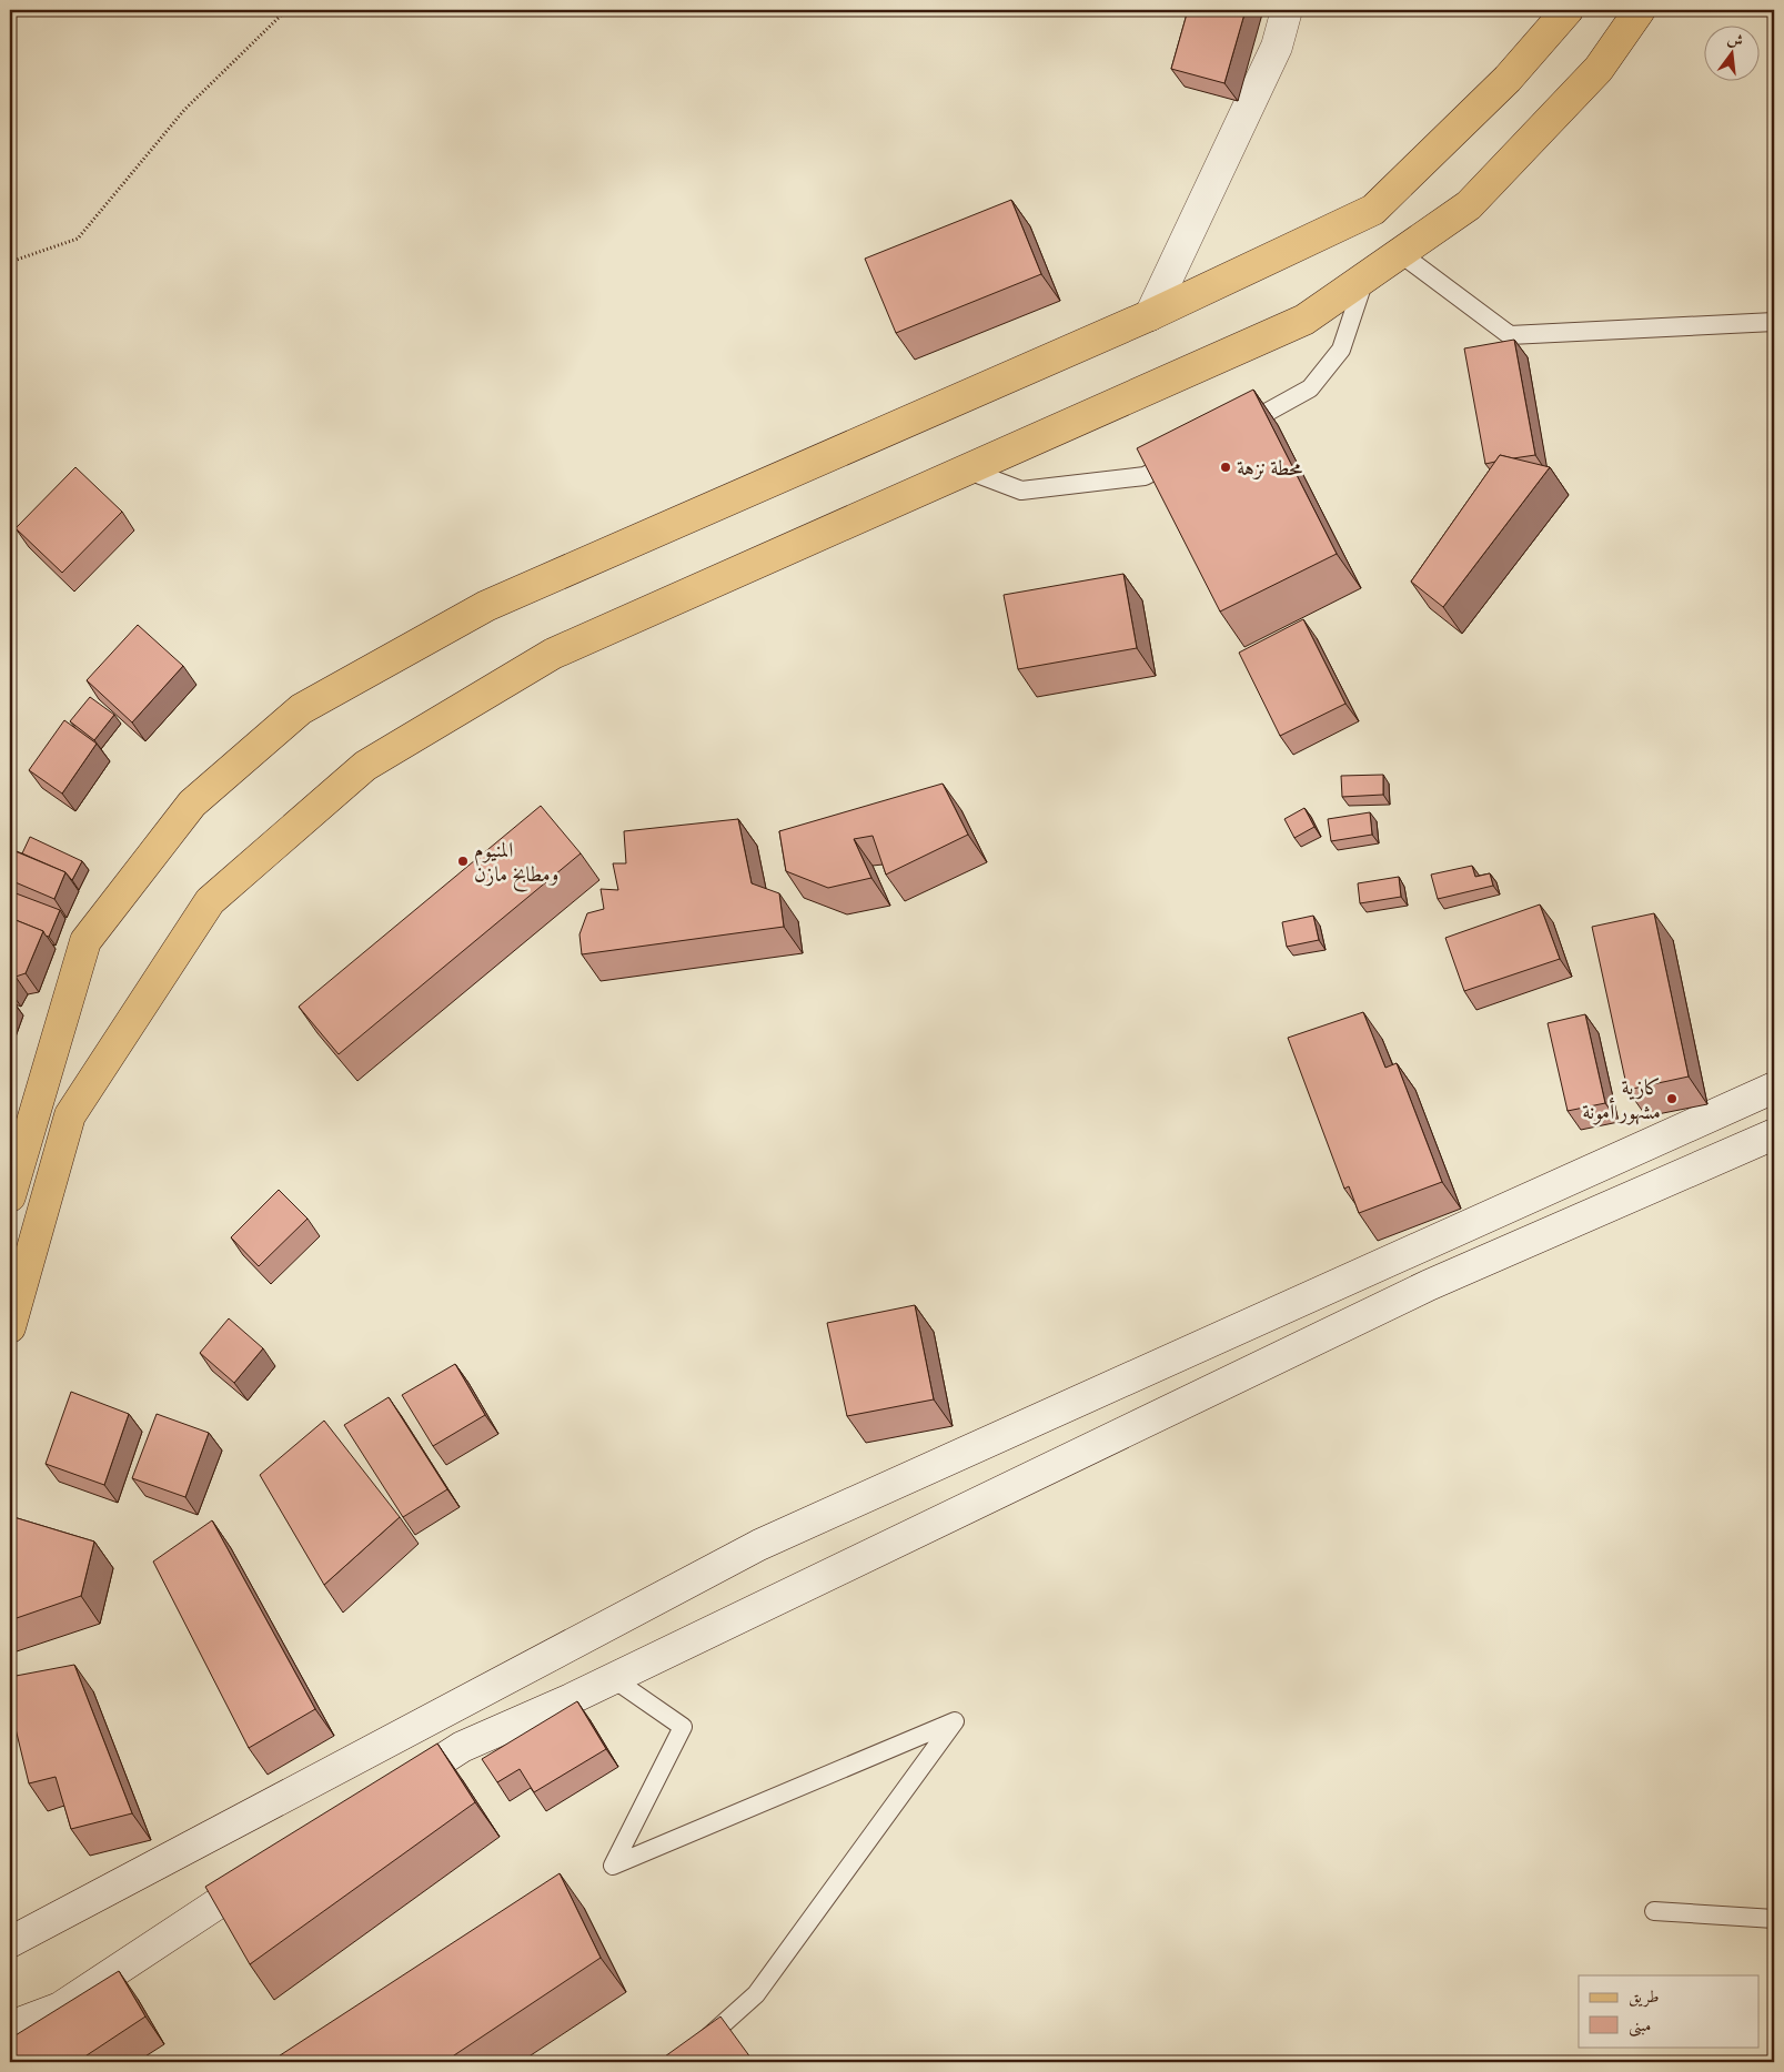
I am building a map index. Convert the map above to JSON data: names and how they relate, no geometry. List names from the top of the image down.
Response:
{
  "places": ["محطة نزهة", "المنيوم ومطابخ مازن", "كازية مشهور أمونة"],
  "legend": ["طريق", "مبنى"],
  "north": "top"
}
